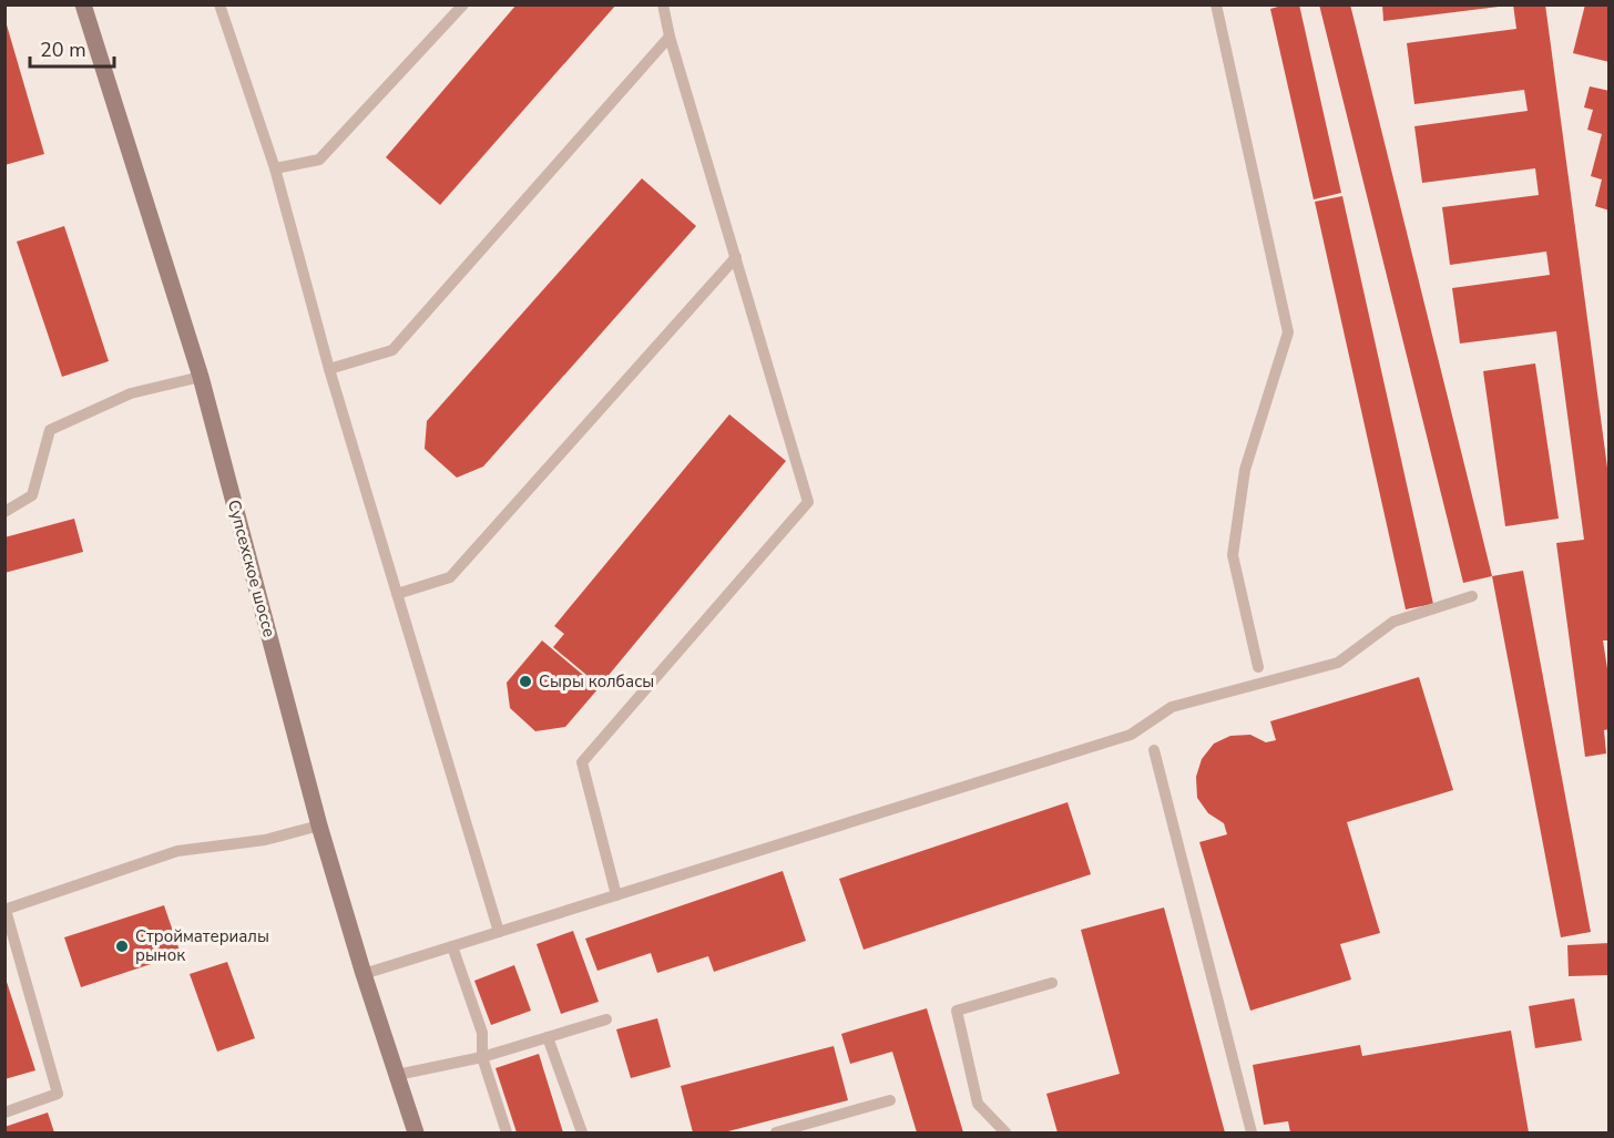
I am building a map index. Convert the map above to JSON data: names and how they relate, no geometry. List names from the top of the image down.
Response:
{
  "streets": {
    "main road": ["Супсехское шоссе"]
  },
  "places": ["Сыры колбасы", "Стройматериалы рынок"],
  "scale_bar": "20 m"
}
